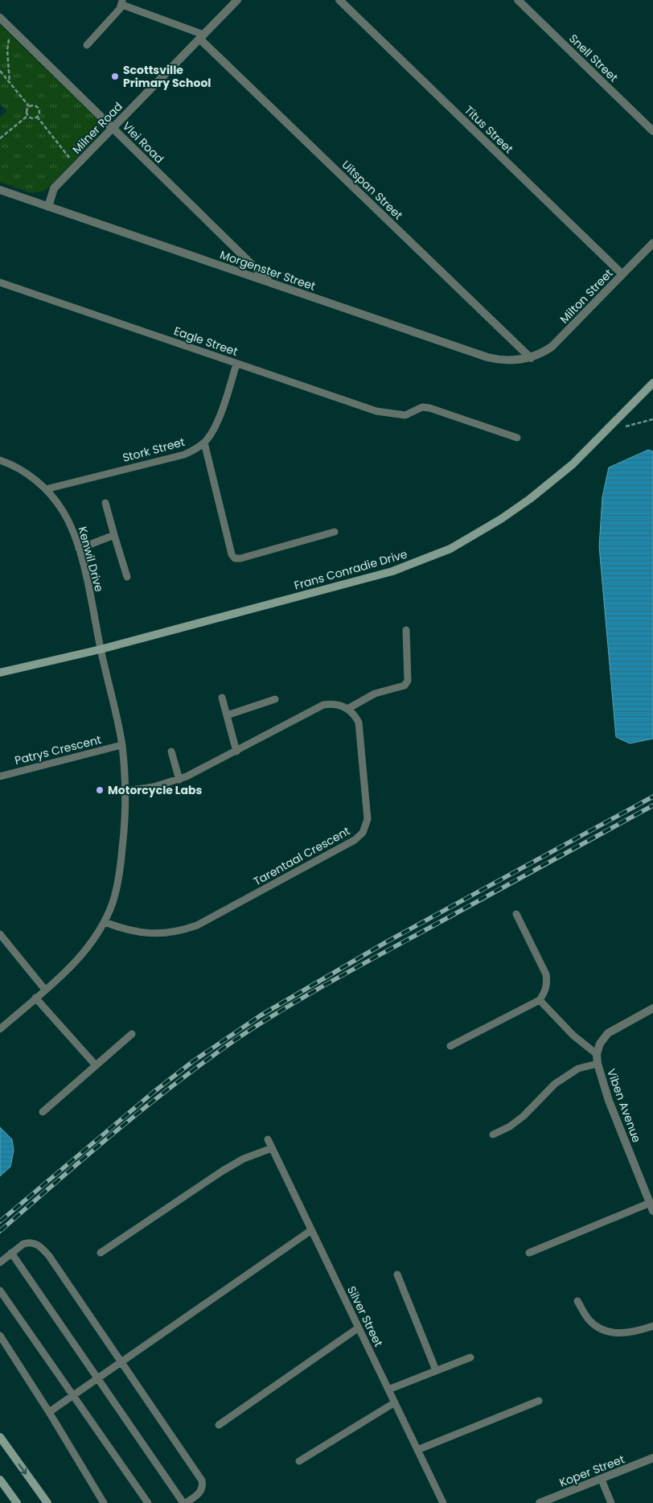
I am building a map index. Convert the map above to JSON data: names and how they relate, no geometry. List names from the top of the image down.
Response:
{
  "streets": {
    "street": [
      "Snell Street",
      "Milner Road",
      "Titus Street",
      "Vlei Road",
      "Uitspan Street",
      "Morgenster Street",
      "Milton Street",
      "Frans Conradie Drive",
      "Viben Avenue",
      "Koper Street"
    ],
    "lane": [
      "Eagle Street",
      "Stork Street",
      "Kenwil Drive",
      "Patrys Crescent",
      "Tarentaal Crescent",
      "Silver Street"
    ]
  },
  "crossings": [
    ["Milner Road", "Vlei Road"],
    ["Milner Road", "Uitspan Street"],
    ["Milner Road", "Morgenster Street"],
    ["Titus Street", "Milton Street"],
    ["Vlei Road", "Morgenster Street"],
    ["Uitspan Street", "Morgenster Street"],
    ["Uitspan Street", "Milton Street"],
    ["Morgenster Street", "Milton Street"],
    ["Eagle Street", "Stork Street"],
    ["Stork Street", "Kenwil Drive"],
    ["Kenwil Drive", "Frans Conradie Drive"]
  ],
  "places": ["Scottsville Primary School", "Motorcycle Labs"]
}
